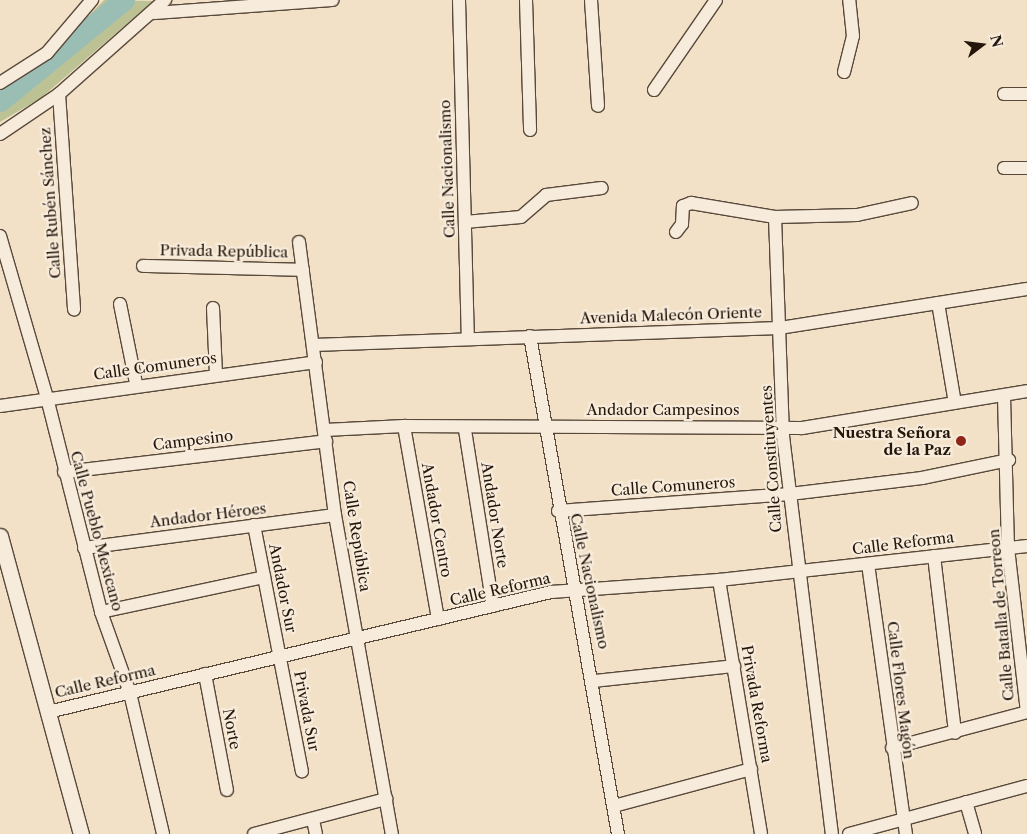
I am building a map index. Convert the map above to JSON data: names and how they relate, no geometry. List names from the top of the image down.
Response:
{
  "streets": {
    "street": [
      "Calle Nacionalismo",
      "Calle Rubén Sánchez",
      "Privada República",
      "Avenida Malecón Oriente",
      "Calle Comuneros",
      "Andador Campesinos",
      "Campesino",
      "Calle Constituyentes",
      "Andador Héroes",
      "Andador Norte",
      "Andador Centro",
      "Calle Pueblo Mexicano",
      "Calle República",
      "Calle Reforma",
      "Andador Sur",
      "Calle Batalla de Torreon",
      "Calle Flores Magón",
      "Privada Reforma",
      "Privada Sur",
      "Norte"
    ]
  },
  "crossings": [
    ["Calle Nacionalismo", "Avenida Malecón Oriente"],
    ["Calle Nacionalismo", "Calle Comuneros"],
    ["Calle Nacionalismo", "Andador Campesinos"],
    ["Calle Nacionalismo", "Calle Reforma"],
    ["Privada República", "Calle República"],
    ["Avenida Malecón Oriente", "Calle Constituyentes"],
    ["Avenida Malecón Oriente", "Calle República"],
    ["Calle Comuneros", "Calle Constituyentes"],
    ["Calle Comuneros", "Calle Pueblo Mexicano"],
    ["Calle Comuneros", "Calle República"],
    ["Calle Comuneros", "Calle Batalla de Torreon"],
    ["Andador Campesinos", "Campesino"],
    ["Andador Campesinos", "Calle Constituyentes"],
    ["Andador Campesinos", "Andador Norte"],
    ["Andador Campesinos", "Andador Centro"],
    ["Andador Campesinos", "Calle República"],
    ["Andador Campesinos", "Calle Batalla de Torreon"],
    ["Campesino", "Calle Pueblo Mexicano"],
    ["Campesino", "Calle República"],
    ["Calle Constituyentes", "Calle Reforma"],
    ["Andador Héroes", "Calle Pueblo Mexicano"],
    ["Andador Héroes", "Calle República"],
    ["Andador Héroes", "Andador Sur"],
    ["Andador Norte", "Calle Reforma"],
    ["Andador Centro", "Calle Reforma"],
    ["Calle Pueblo Mexicano", "Calle Reforma"],
    ["Calle República", "Calle Reforma"],
    ["Calle Reforma", "Andador Sur"],
    ["Calle Reforma", "Calle Batalla de Torreon"],
    ["Calle Reforma", "Calle Flores Magón"],
    ["Calle Reforma", "Privada Reforma"],
    ["Calle Reforma", "Privada Sur"],
    ["Calle Reforma", "Norte"],
    ["Andador Sur", "Privada Sur"]
  ],
  "places": ["Nuestra Señora de la Paz"],
  "north": "right"
}
